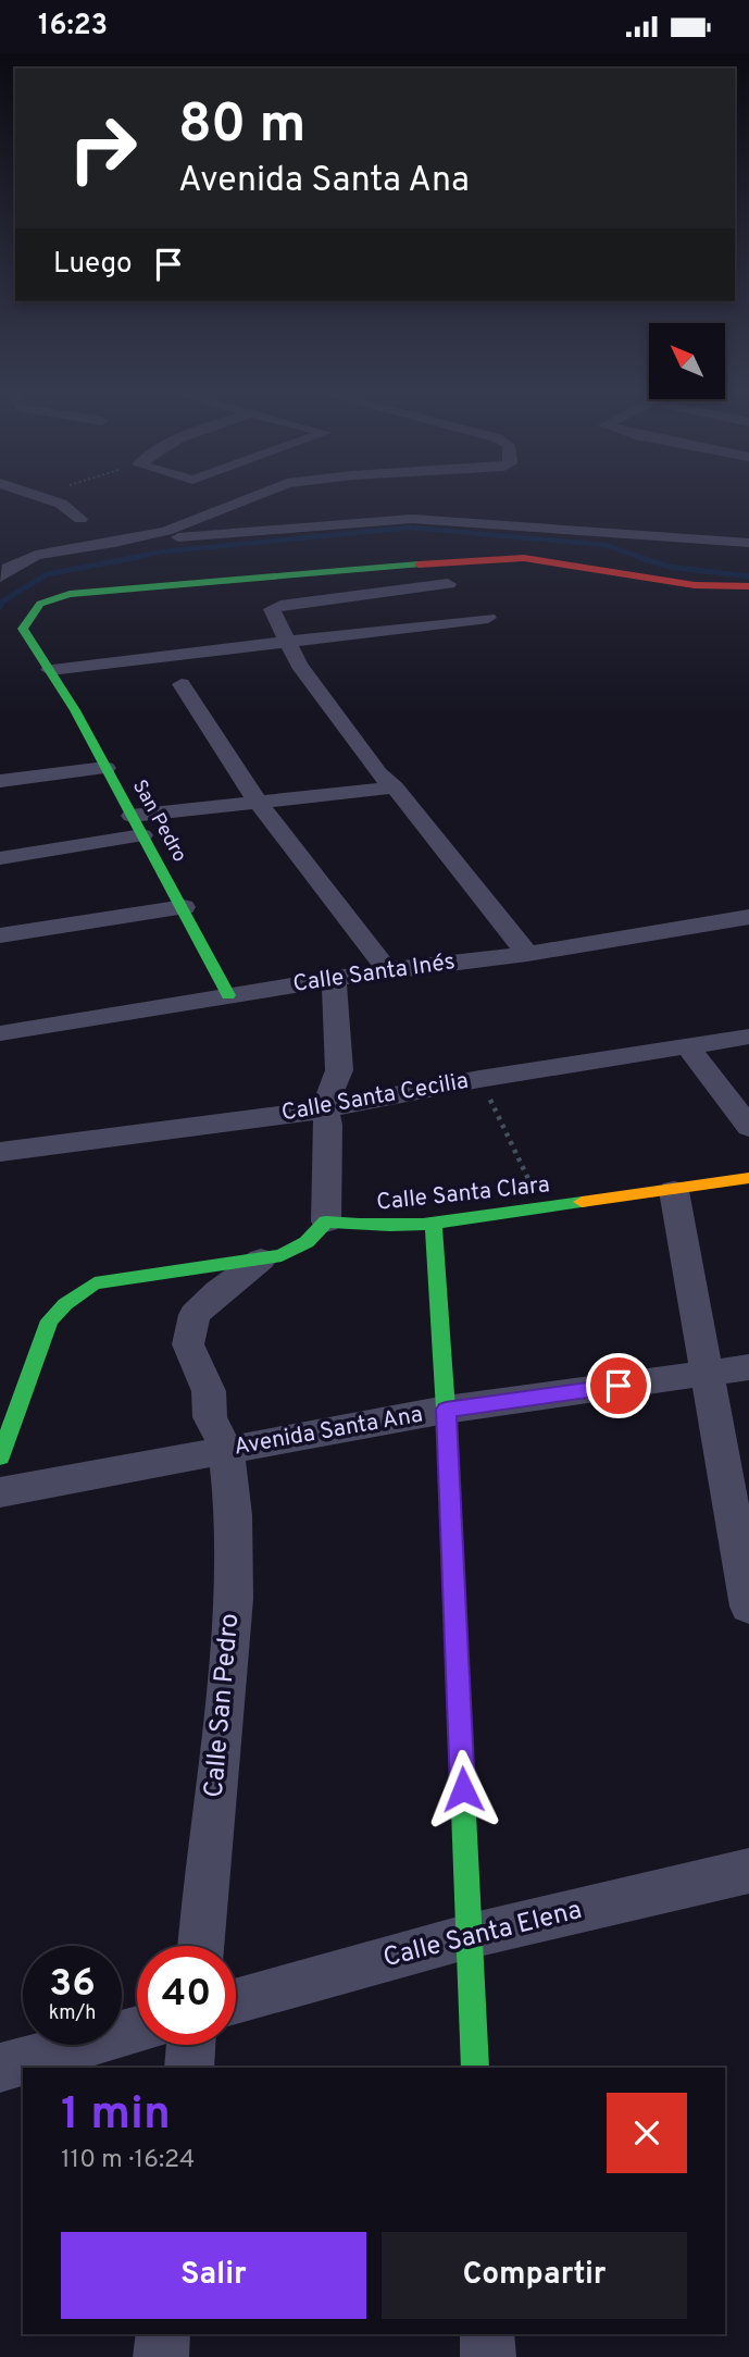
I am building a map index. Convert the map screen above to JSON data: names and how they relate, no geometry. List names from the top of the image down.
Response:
{
  "streets": {
    "street": [
      "San Pedro",
      "Calle Santa Inés",
      "Calle Santa Cecilia",
      "Calle Santa Clara",
      "Avenida Santa Ana",
      "Calle San Pedro",
      "Calle Santa Elena"
    ]
  },
  "crossings": [
    ["San Pedro", "Calle Santa Inés"],
    ["Avenida Santa Ana", "Calle San Pedro"]
  ],
  "north": "top left",
  "page": {
    "status": "16:23",
    "turn": ["80 m", "Avenida Santa Ana"],
    "then": "Luego",
    "speed": "36 km/h",
    "limit": "40",
    "heading": ["1 min", "110 m · 16:24"],
    "buttons": ["Salir", "Compartir"]
  }
}
